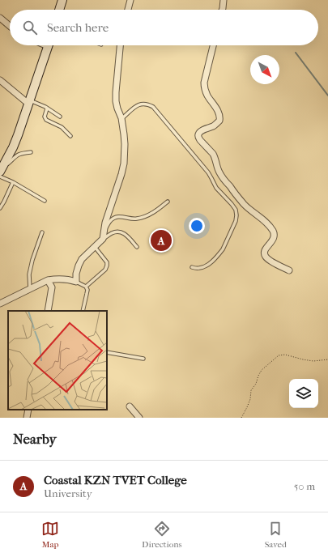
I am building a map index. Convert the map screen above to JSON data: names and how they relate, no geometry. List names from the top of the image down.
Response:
{
  "north": "bottom right",
  "page": {
    "search": "Search here",
    "pins": "A",
    "heading": "Nearby",
    "list": [
      {
        "mark": "A",
        "name": "Coastal KZN TVET College",
        "note": "University",
        "value": "50 m"
      }
    ],
    "nav": ["Map", "Directions", "Saved"]
  }
}
